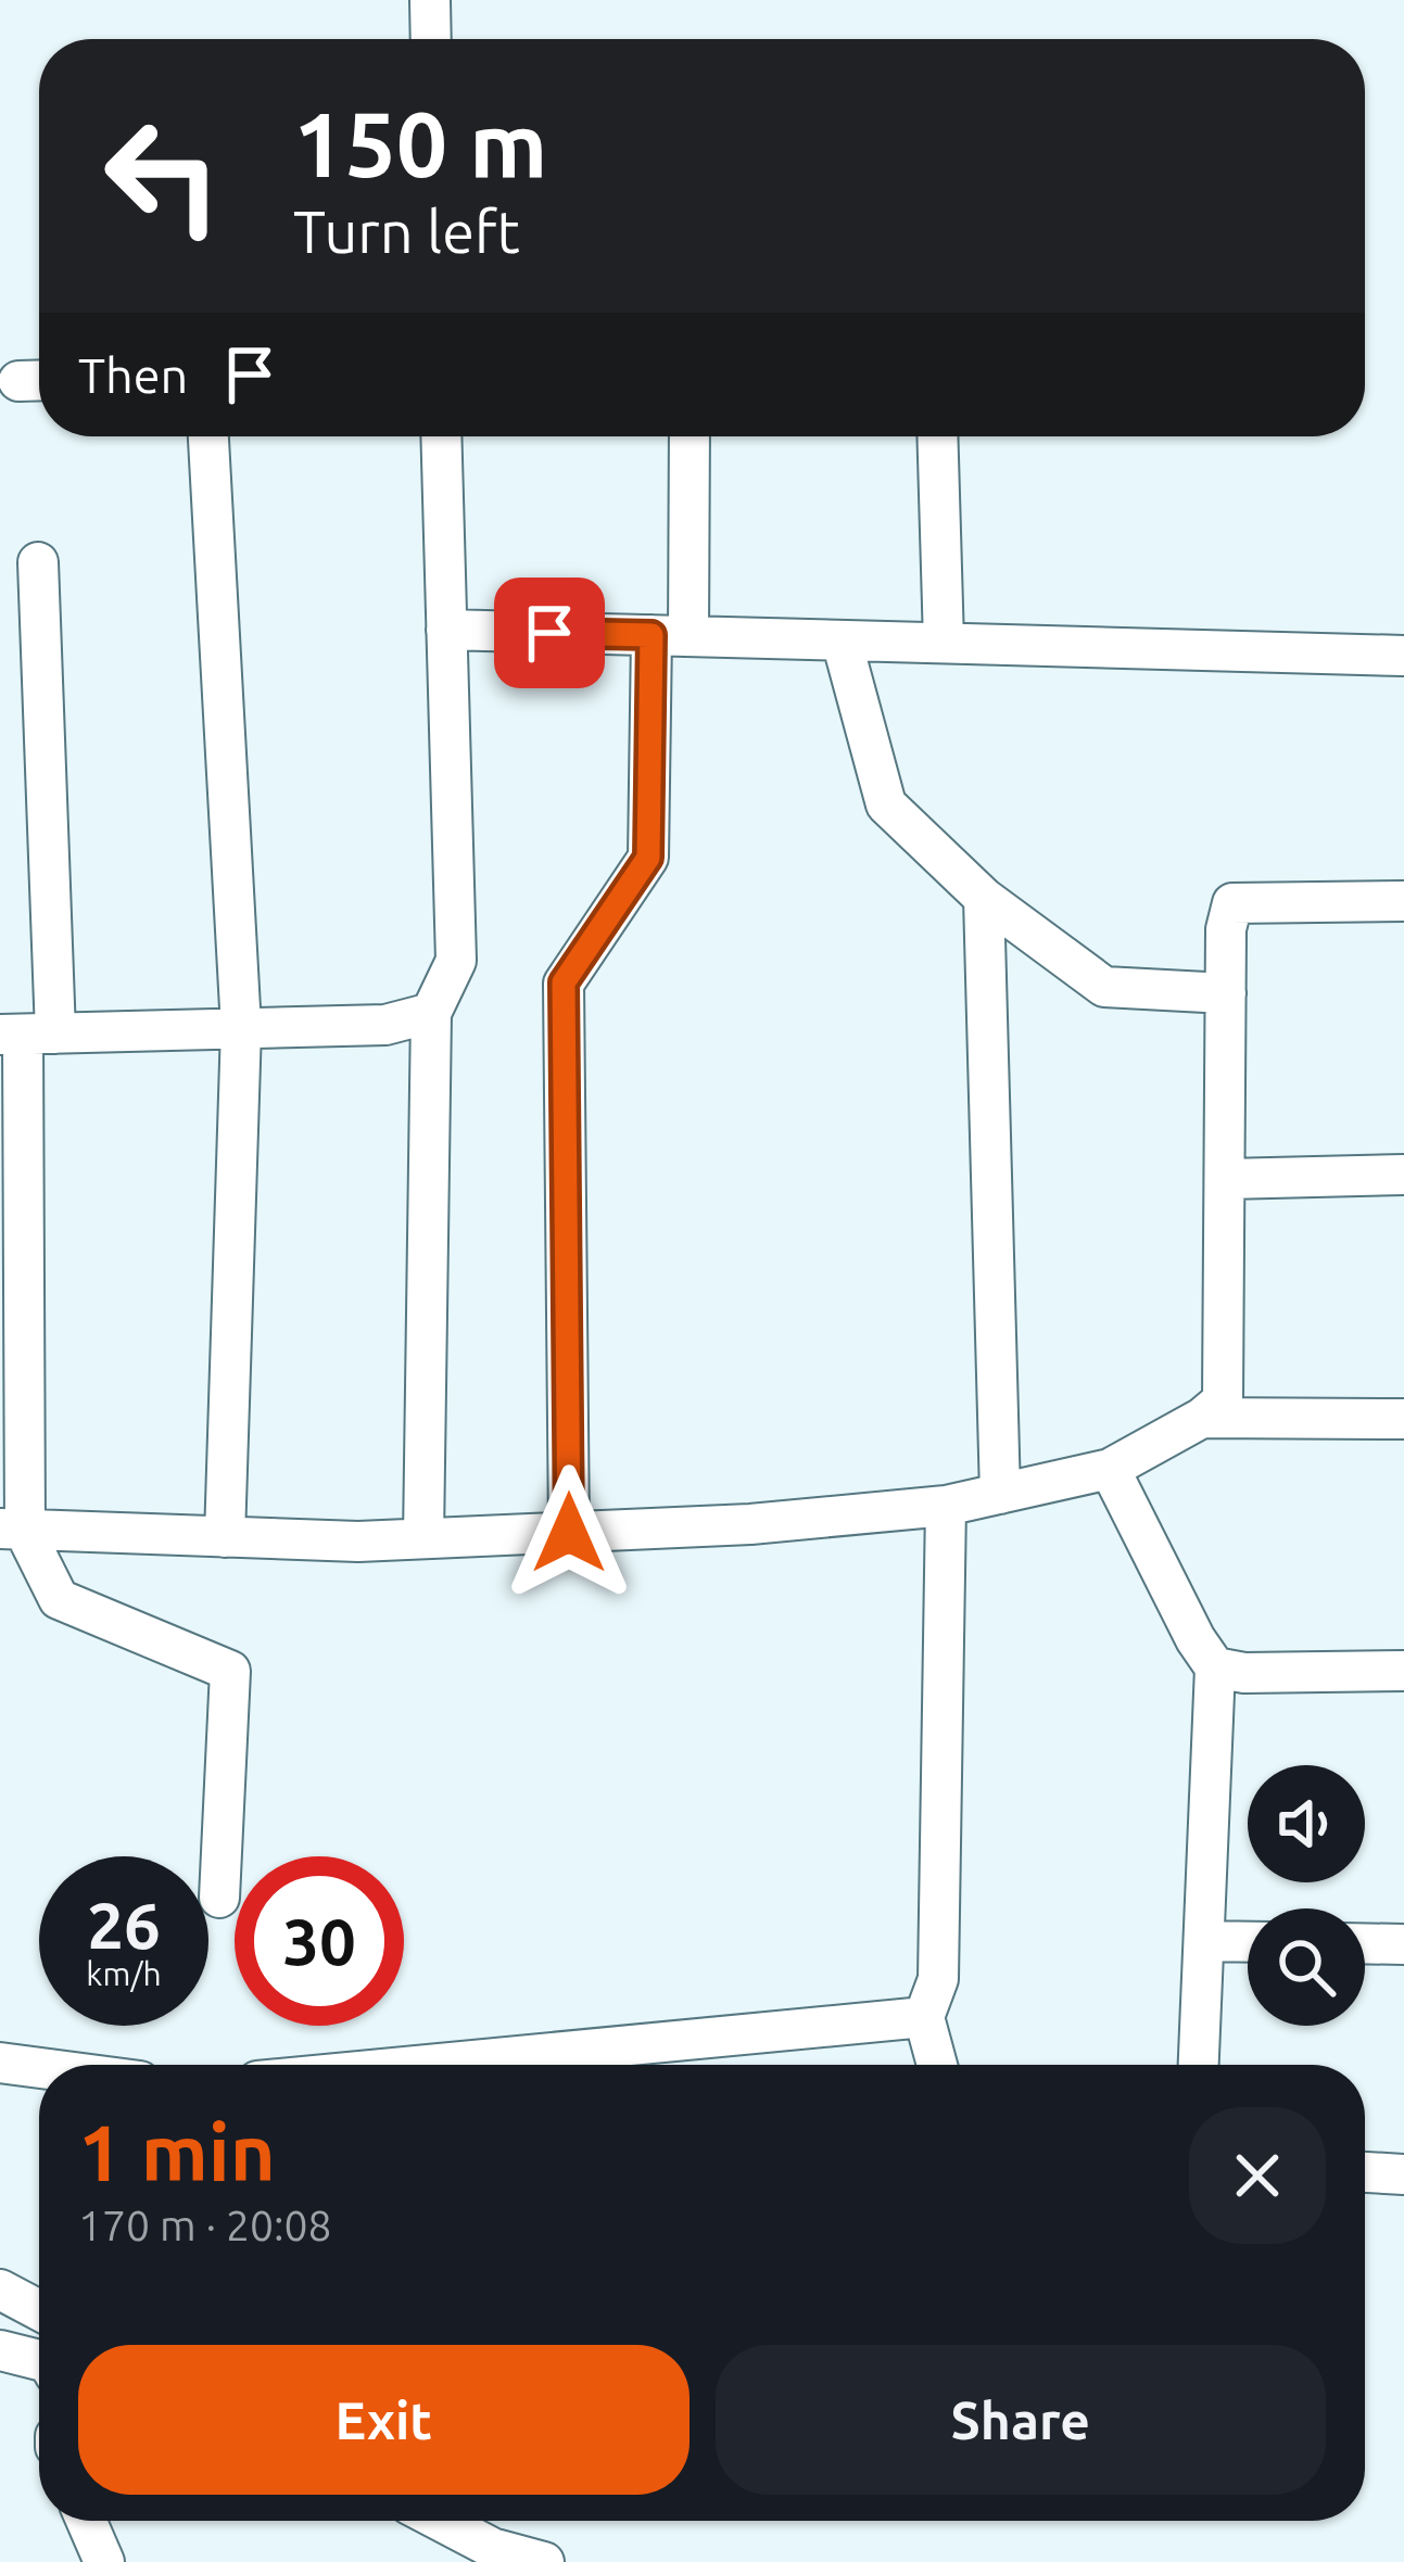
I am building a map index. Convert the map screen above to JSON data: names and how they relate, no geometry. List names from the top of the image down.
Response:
{
  "page": {
    "turn": ["150 m", "Turn left"],
    "then": "Then",
    "speed": "26 km/h",
    "limit": "30",
    "heading": ["1 min", "170 m · 20:08"],
    "buttons": ["Exit", "Share"]
  }
}
